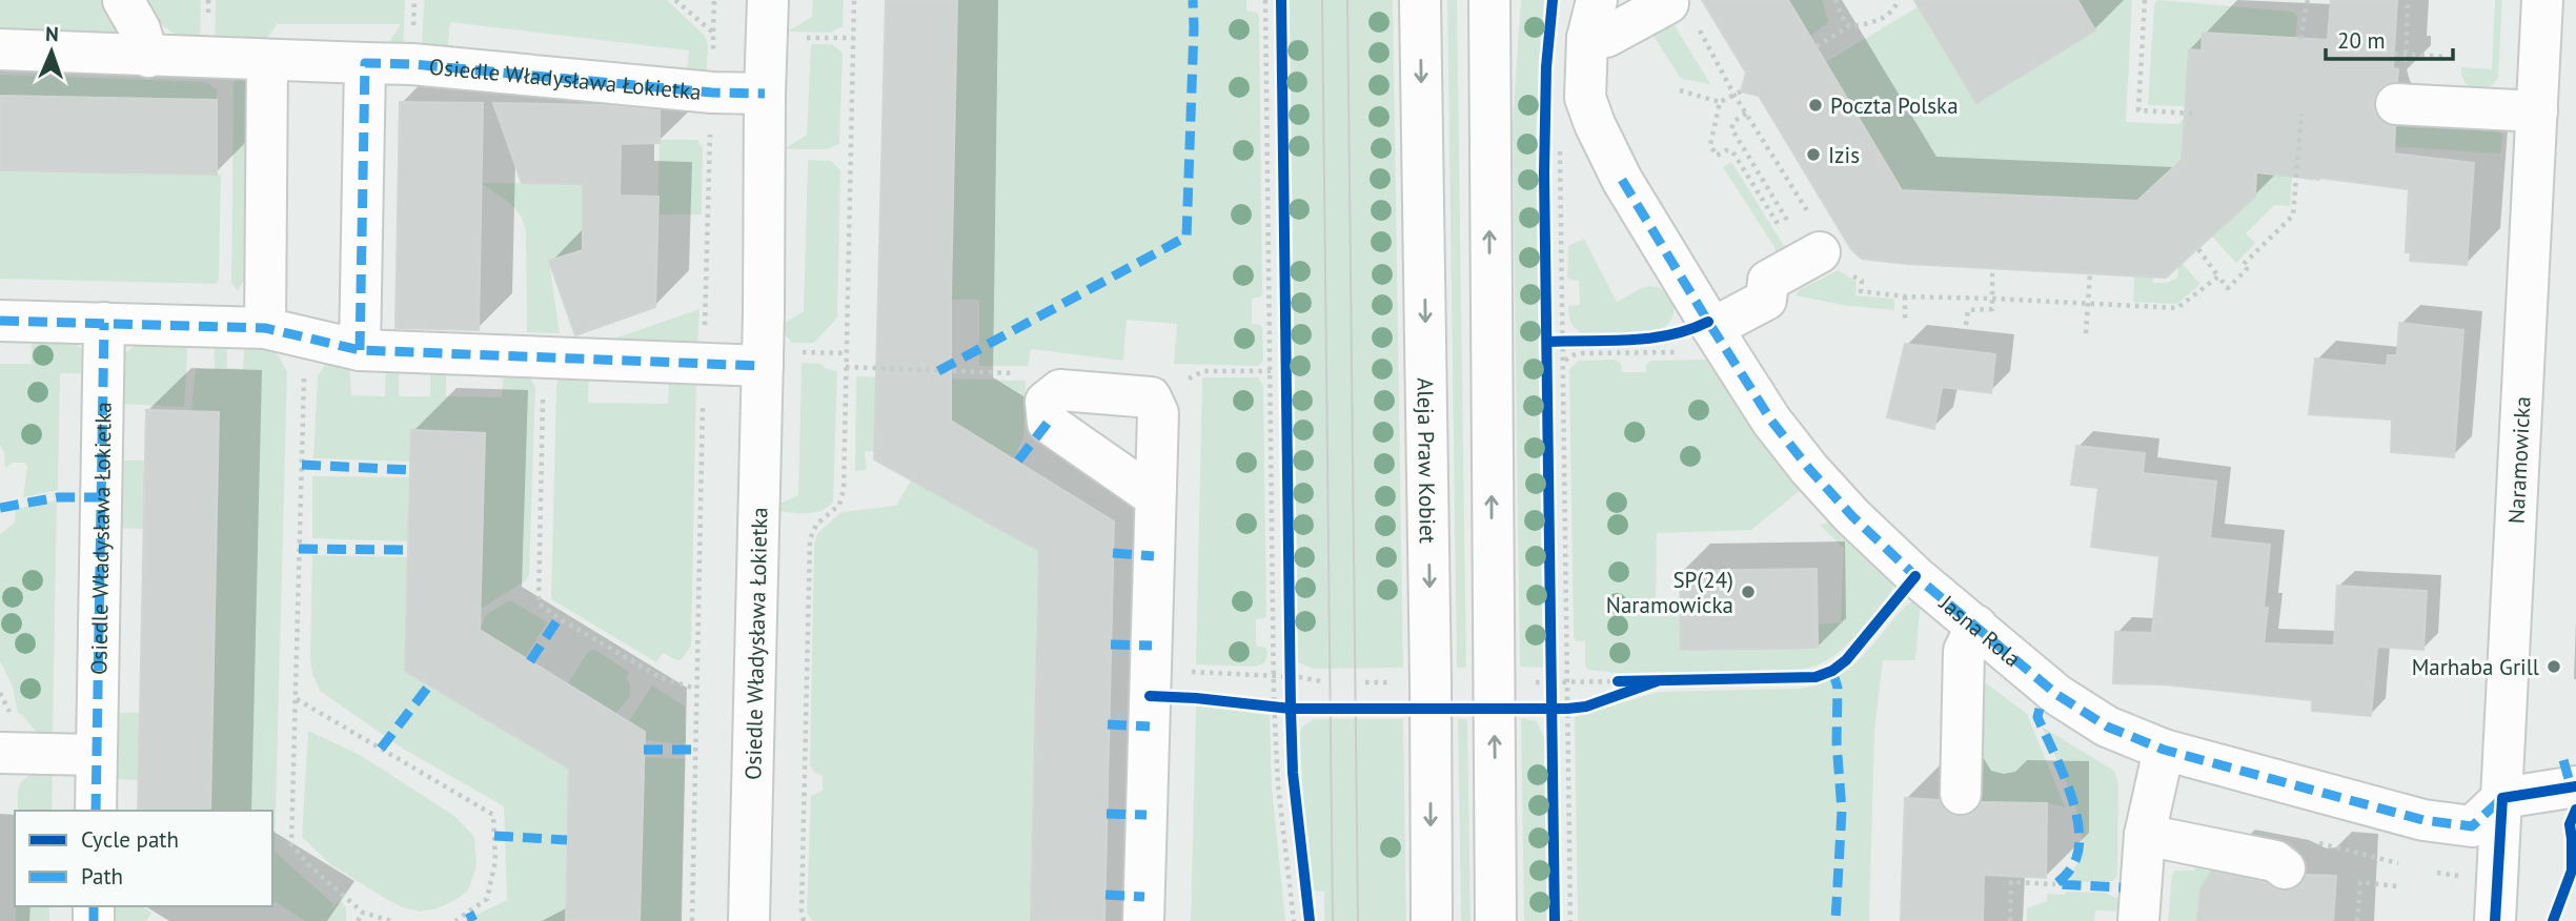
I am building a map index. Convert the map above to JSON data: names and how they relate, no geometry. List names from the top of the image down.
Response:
{
  "streets": {
    "street": [
      "Osiedle Władysława Łokietka",
      "Aleja Praw Kobiet",
      "Naramowicka",
      "Jasna Rola"
    ]
  },
  "crossings": [
    ["Naramowicka", "Jasna Rola"]
  ],
  "places": [
    "Poczta Polska",
    "Izis",
    "SP(24) Naramowicka",
    "Marhaba Grill"
  ],
  "legend": ["Cycle path", "Path"],
  "scale_bar": "20 m",
  "north": "top"
}
